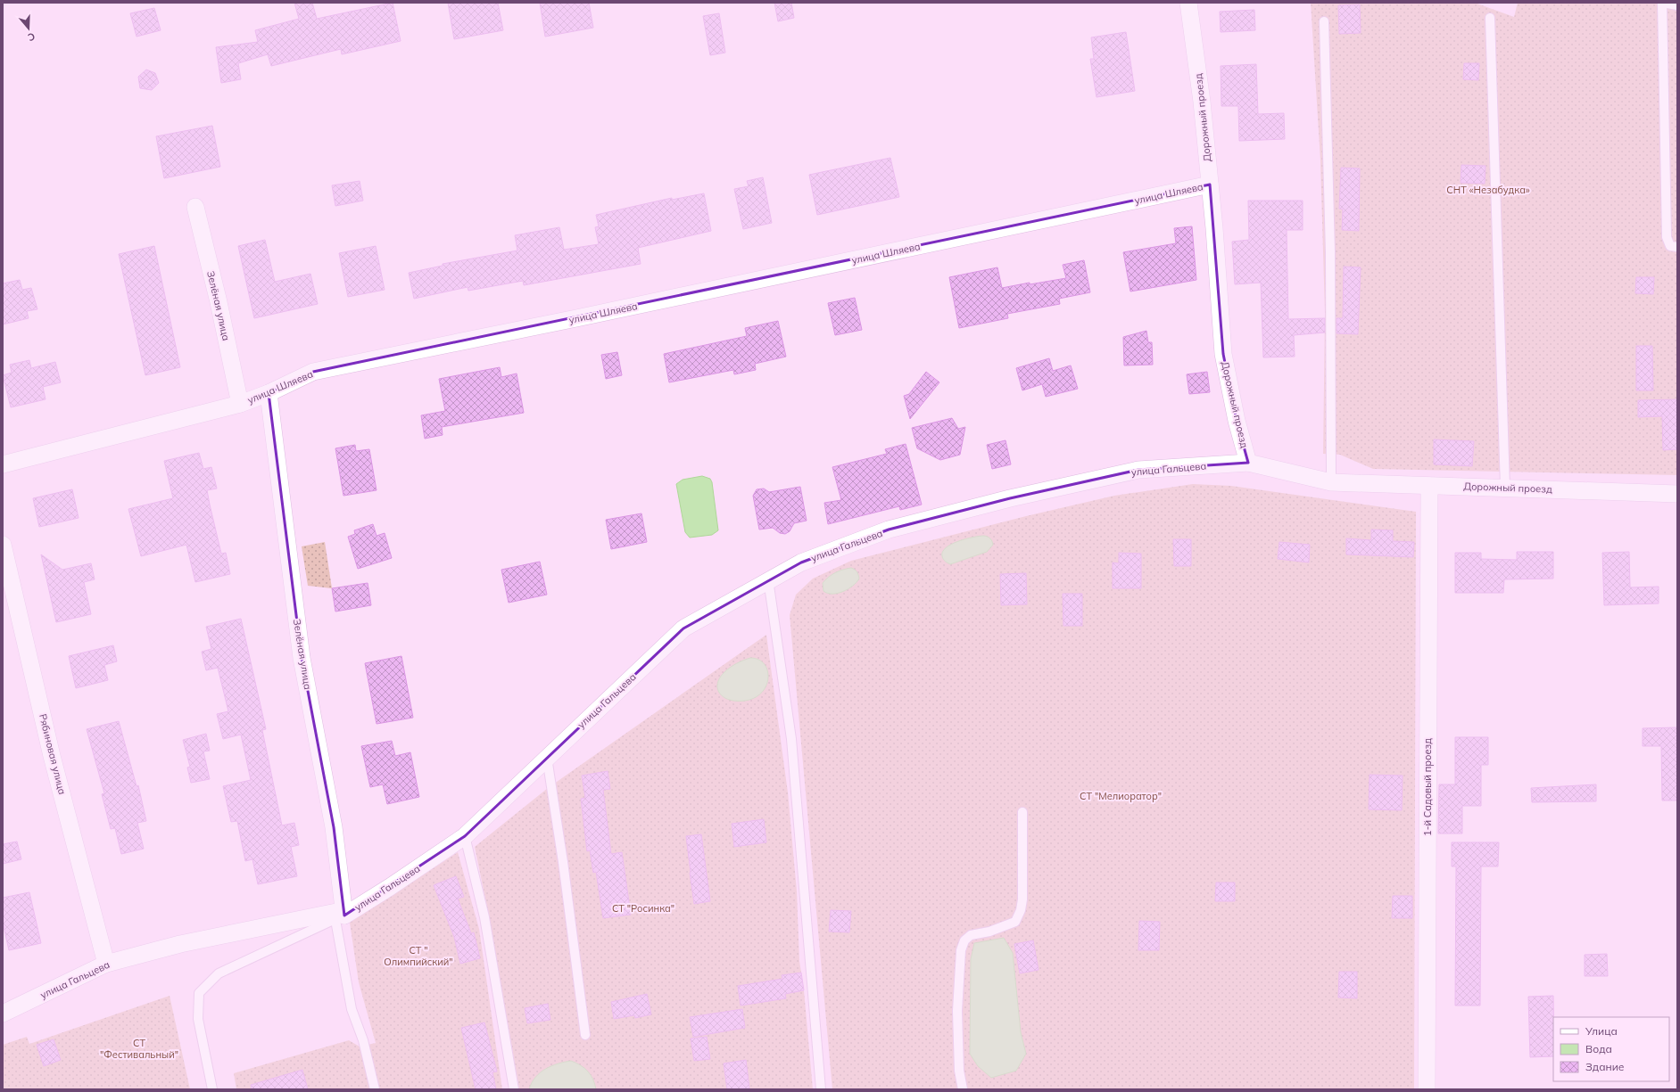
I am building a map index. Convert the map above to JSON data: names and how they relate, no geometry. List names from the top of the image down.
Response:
{
  "streets": {
    "street": [
      "Дорожный проезд",
      "улица Шляева",
      "Зелёная улица",
      "улица Гальцева",
      "Рябиновая улица",
      "1-й Садовый проезд"
    ]
  },
  "crossings": [
    ["Дорожный проезд", "улица Шляева"],
    ["Дорожный проезд", "улица Гальцева"],
    ["Дорожный проезд", "1-й Садовый проезд"],
    ["улица Шляева", "Зелёная улица"],
    ["Зелёная улица", "улица Гальцева"],
    ["улица Гальцева", "Рябиновая улица"]
  ],
  "parks": [
    "СНТ «Незабудка»",
    "СТ \"Мелиоратор\"",
    "СТ \"Росинка\"",
    "СТ \" Олимпийский\"",
    "СТ \"Фестивальный\""
  ],
  "legend": ["Улица", "Вода", "Здание"],
  "north": "bottom"
}
